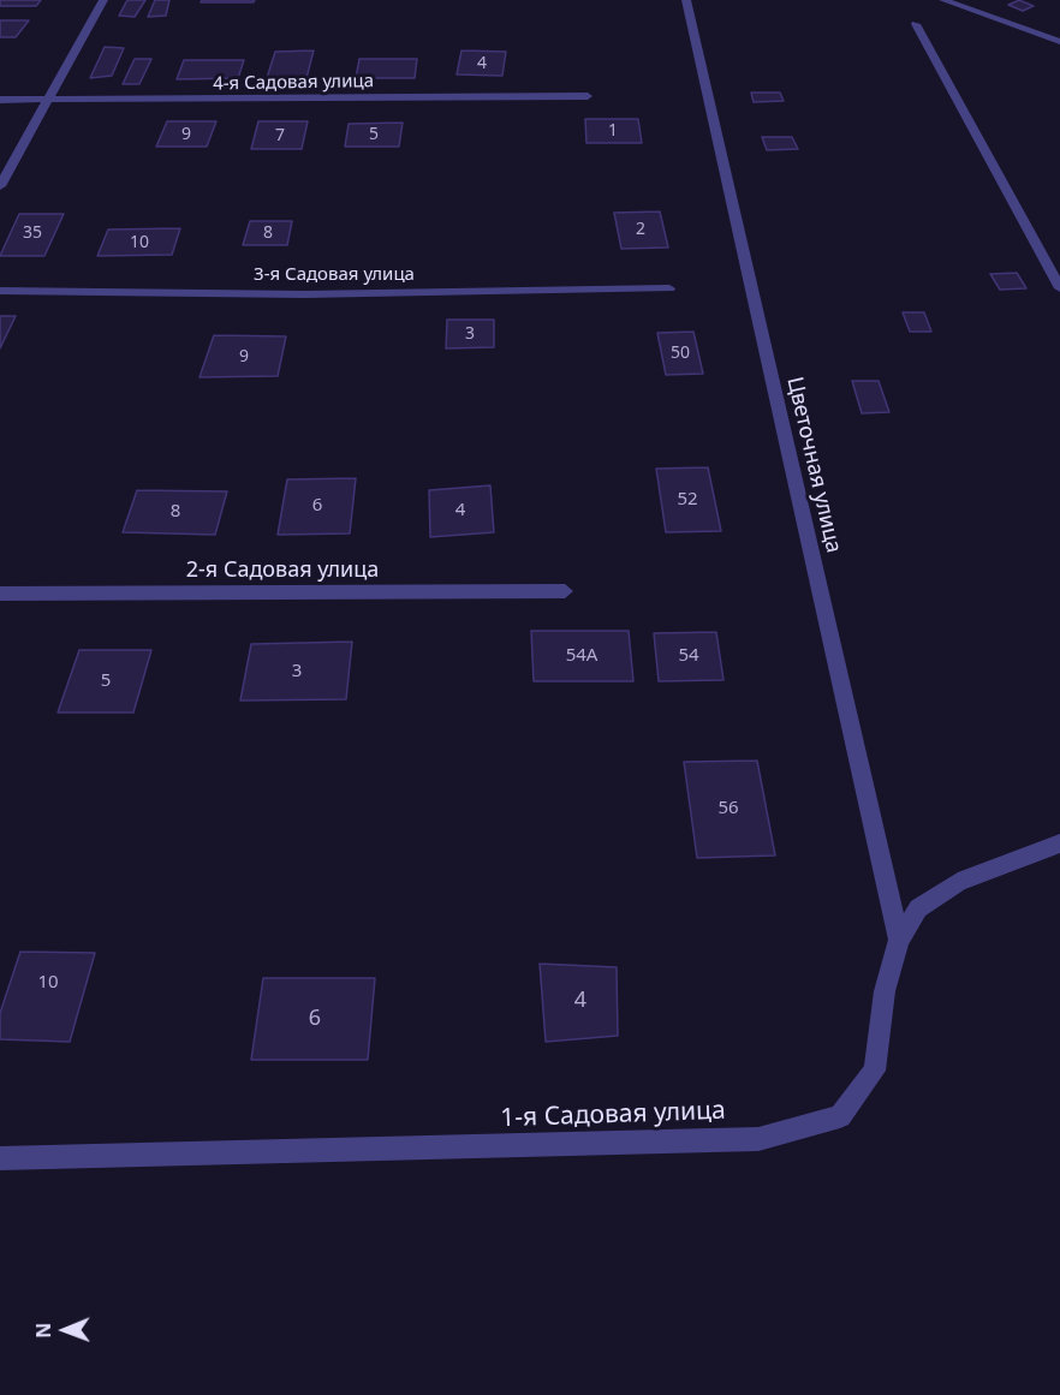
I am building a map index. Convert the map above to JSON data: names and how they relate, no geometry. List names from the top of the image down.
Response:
{
  "streets": {
    "street": [
      "4-я Садовая улица",
      "3-я Садовая улица",
      "Цветочная улица",
      "2-я Садовая улица",
      "1-я Садовая улица"
    ]
  },
  "crossings": [
    ["Цветочная улица", "1-я Садовая улица"]
  ],
  "house_numbers": [
    "4",
    "1",
    "9",
    "5",
    "7",
    "2",
    "35",
    "8",
    "10",
    "3",
    "50",
    "9",
    "52",
    "6",
    "4",
    "8",
    "54А",
    "54",
    "3",
    "5",
    "56",
    "10",
    "4",
    "6"
  ],
  "north": "left"
}
